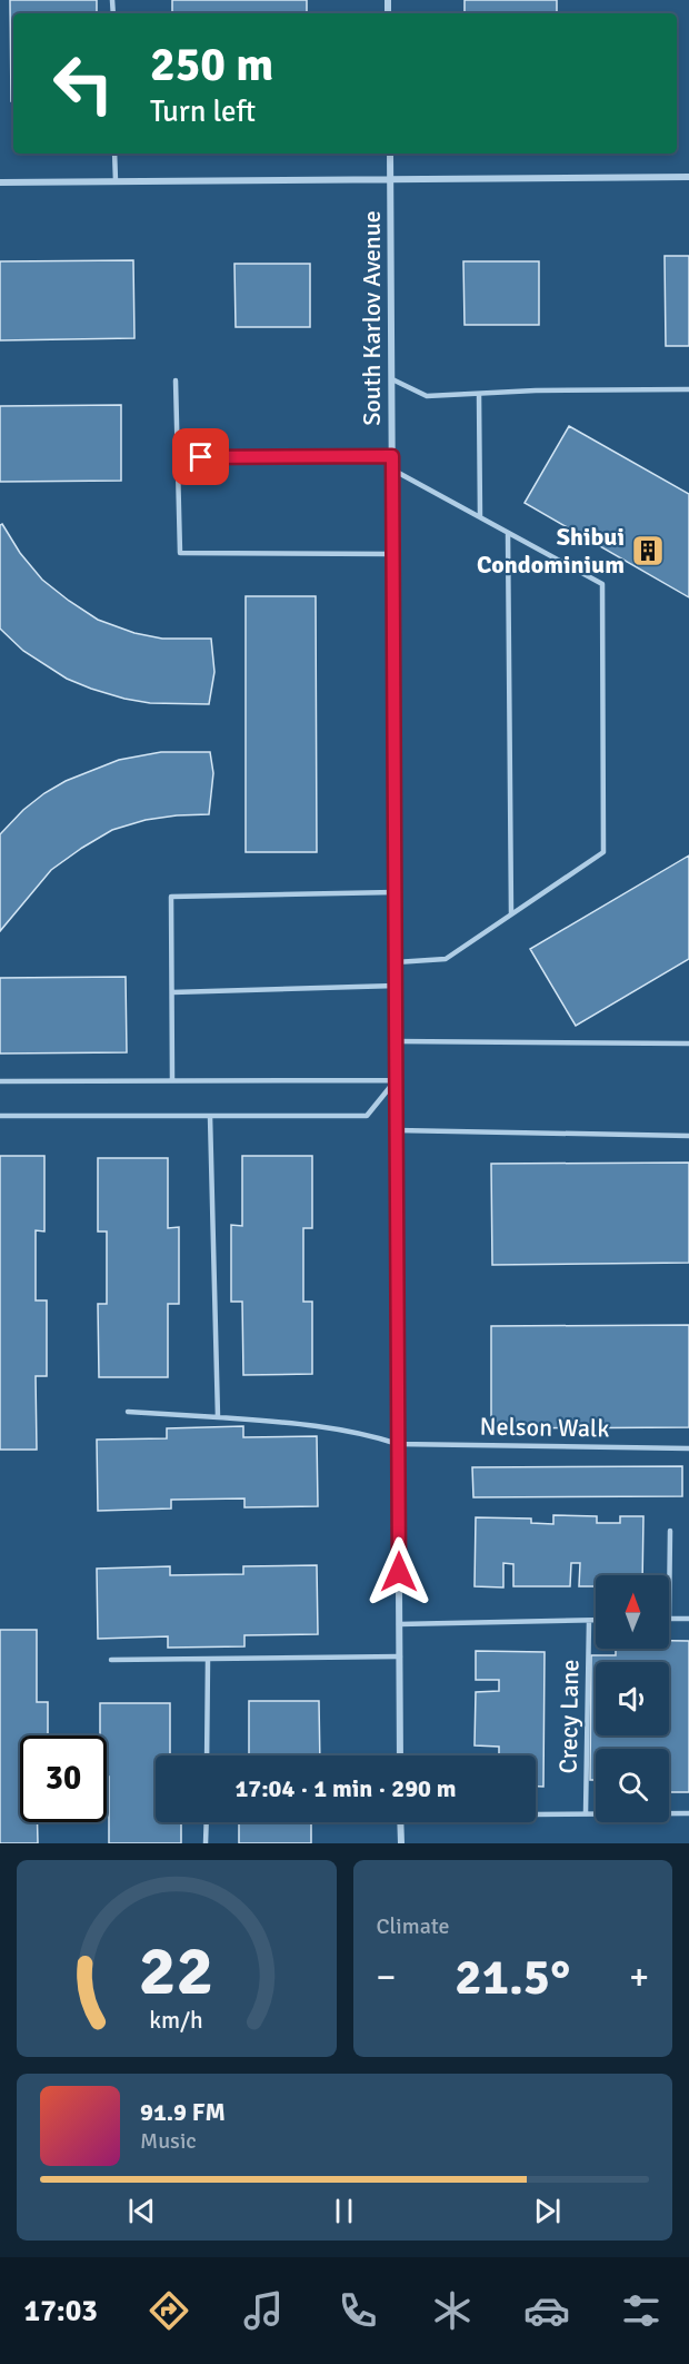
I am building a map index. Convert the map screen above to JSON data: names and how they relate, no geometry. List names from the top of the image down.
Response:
{
  "streets": {
    "street": ["South Karlov Avenue"],
    "lane": ["Nelson Walk", "Crecy Lane"]
  },
  "crossings": [
    ["South Karlov Avenue", "Nelson Walk"]
  ],
  "places": {
    "building": ["Shibui Condominium"]
  },
  "north": "top",
  "page": {
    "turn": ["250 m", "Turn left"],
    "limit": "30",
    "trip": "17:04 · 1 min · 290 m",
    "tile": "Climate",
    "heat": ["−", "21.5°", "+"],
    "song": ["91.9 FM", "Music"],
    "tabs": "17:03",
    "gauge": ["22", "km/h"]
  }
}
